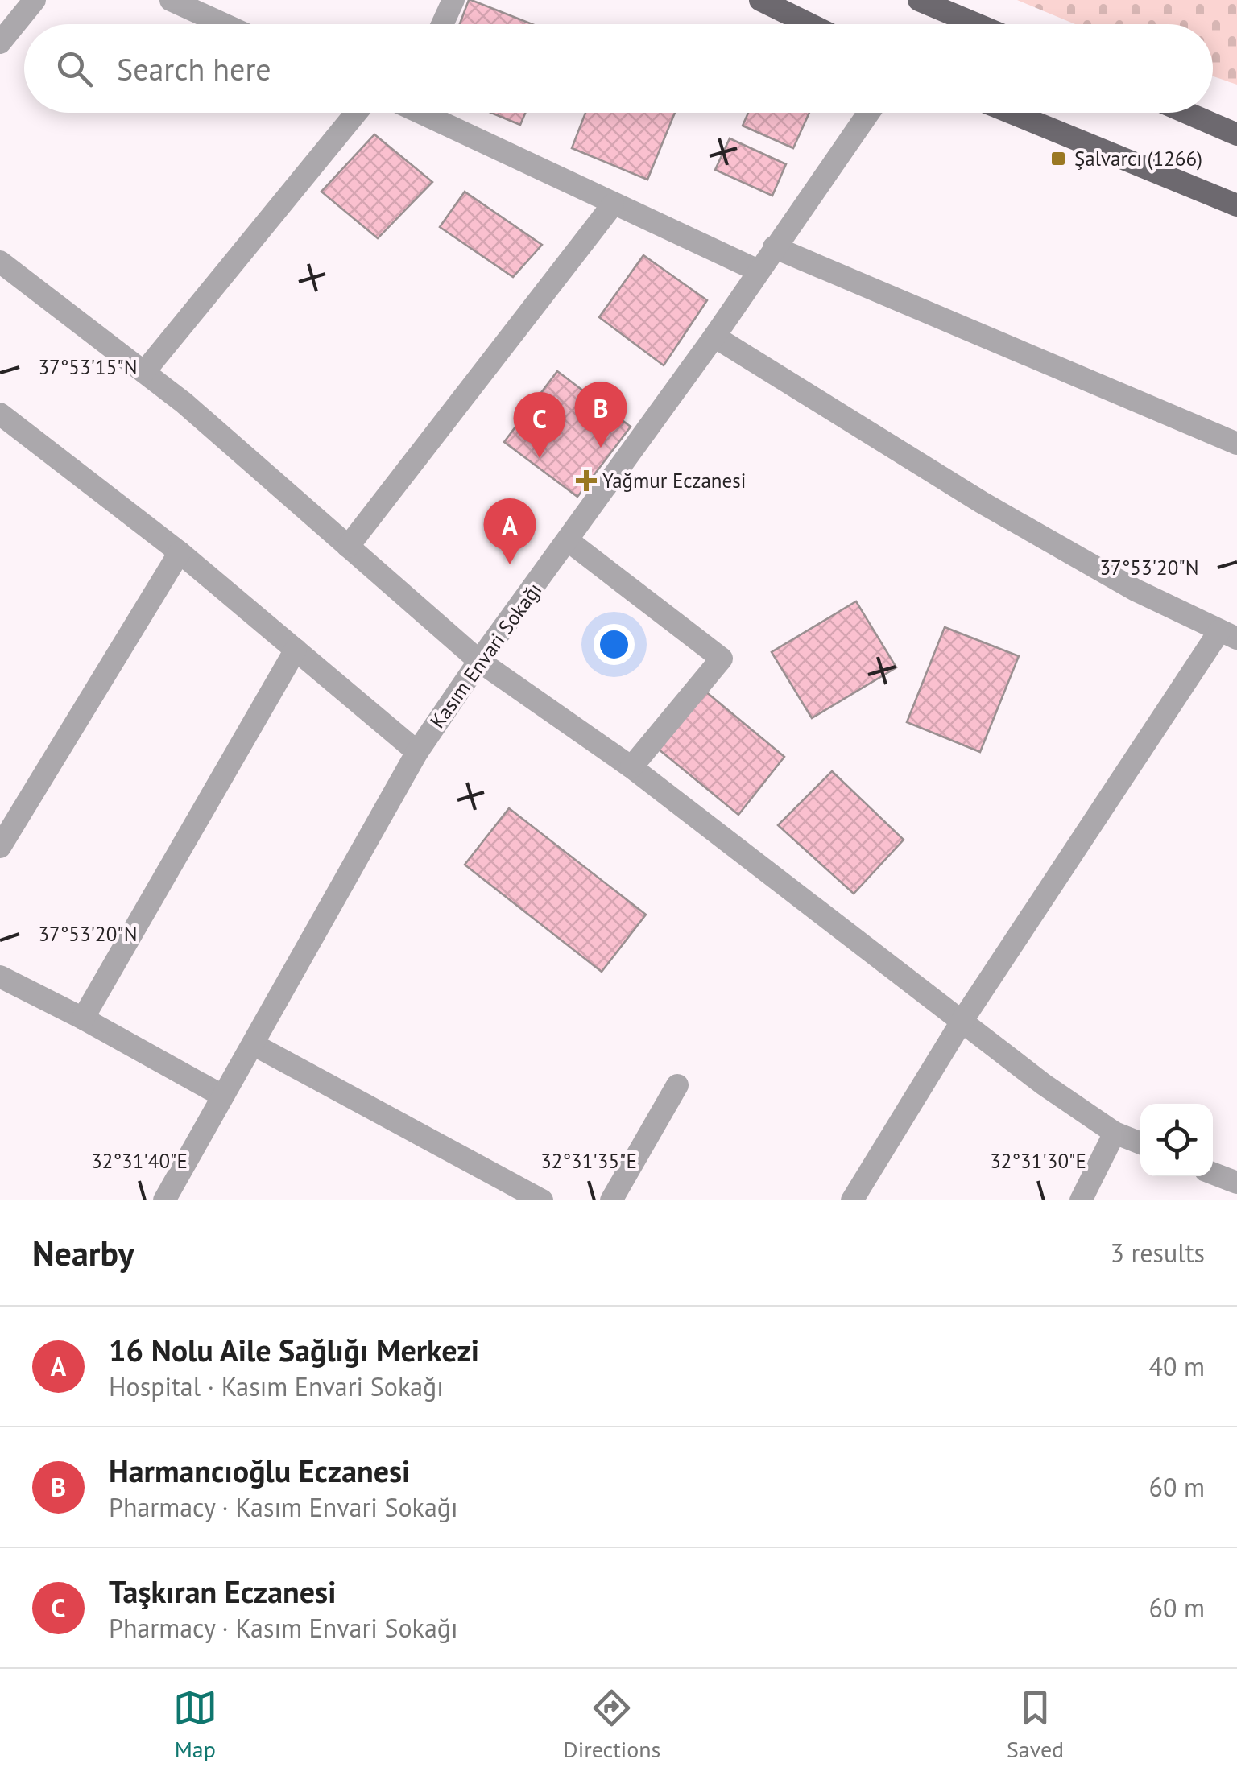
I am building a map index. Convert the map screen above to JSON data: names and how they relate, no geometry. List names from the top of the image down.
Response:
{
  "streets": {
    "street": ["Kasım Envari Sokağı"]
  },
  "places": {
    "transit": ["Şalvarcı (1266)"],
    "health": ["Yağmur Eczanesi"]
  },
  "page": {
    "search": "Search here",
    "pins": ["B", "C", "A"],
    "heading": ["Nearby", "3 results"],
    "list": [
      {
        "mark": "A",
        "name": "16 Nolu Aile Sağlığı Merkezi",
        "note": "Hospital · Kasım Envari Sokağı",
        "value": "40 m"
      },
      {
        "mark": "B",
        "name": "Harmancıoğlu Eczanesi",
        "note": "Pharmacy · Kasım Envari Sokağı",
        "value": "60 m"
      },
      {
        "mark": "C",
        "name": "Taşkıran Eczanesi",
        "note": "Pharmacy · Kasım Envari Sokağı",
        "value": "60 m"
      }
    ],
    "nav": ["Map", "Directions", "Saved"]
  },
  "coordinates": [
    "37°53'15\"N",
    "37°53'20\"N",
    "32°31'40\"E",
    "32°31'35\"E",
    "32°31'30\"E"
  ]
}
